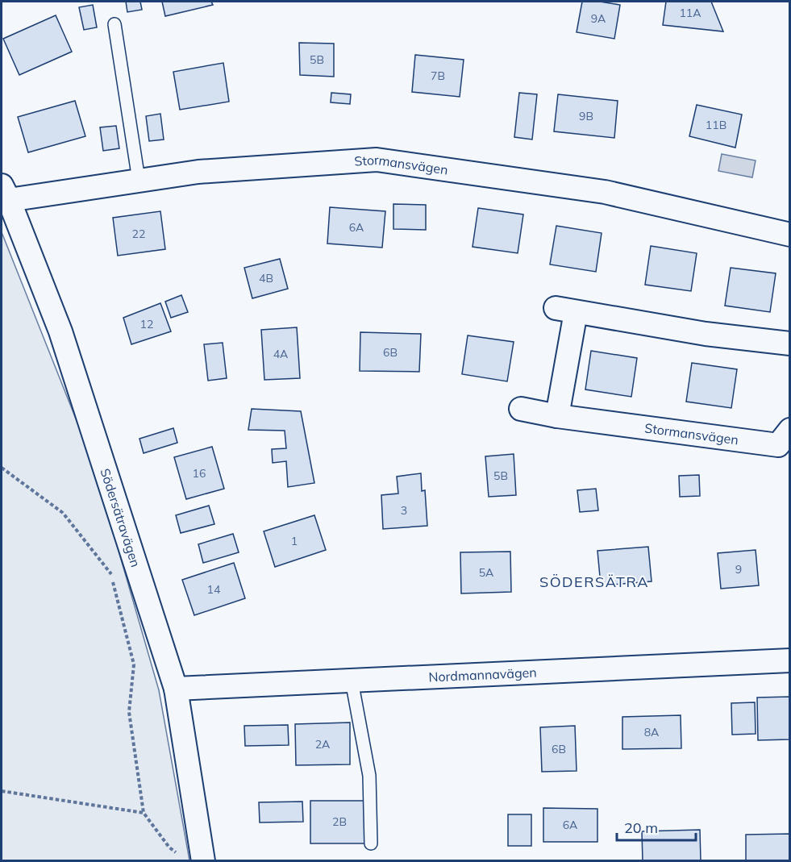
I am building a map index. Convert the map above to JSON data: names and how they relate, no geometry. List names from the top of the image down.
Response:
{
  "streets": {
    "street": ["Stormansvägen", "Södersätravägen", "Nordmannavägen"]
  },
  "crossings": [
    ["Stormansvägen", "Södersätravägen"],
    ["Södersätravägen", "Nordmannavägen"]
  ],
  "districts": ["SÖDERSÄTRA"],
  "house_numbers": [
    "11A",
    "9A",
    "5B",
    "7B",
    "9B",
    "11B",
    "6A",
    "22",
    "4B",
    "12",
    "6B",
    "4A",
    "16",
    "5B",
    "3",
    "1",
    "9",
    "5A",
    "14",
    "8A",
    "2A",
    "6B",
    "2B",
    "6A"
  ],
  "scale_bar": "20 m"
}
